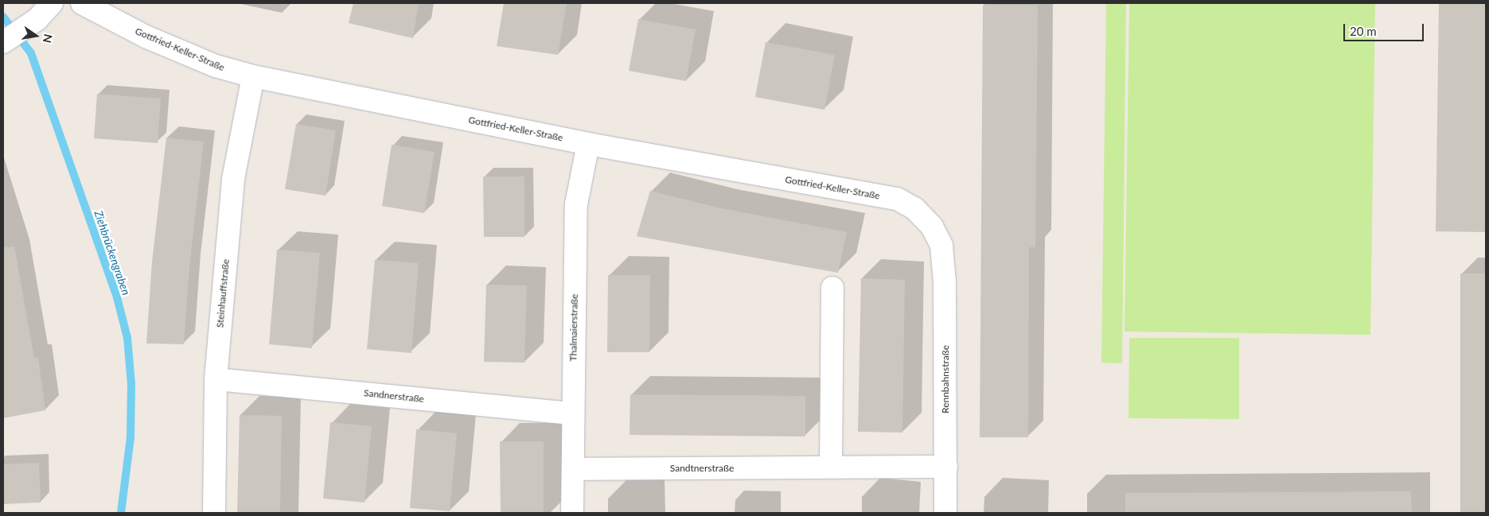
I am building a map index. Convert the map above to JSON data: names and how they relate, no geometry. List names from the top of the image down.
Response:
{
  "streets": {
    "street": [
      "Gottfried-Keller-Straße",
      "Steinhauffstraße",
      "Thalmaierstraße",
      "Rennbahnstraße",
      "Sandnerstraße",
      "Sandtnerstraße"
    ]
  },
  "crossings": [
    ["Gottfried-Keller-Straße", "Steinhauffstraße"],
    ["Gottfried-Keller-Straße", "Thalmaierstraße"],
    ["Gottfried-Keller-Straße", "Rennbahnstraße"],
    ["Steinhauffstraße", "Sandnerstraße"],
    ["Thalmaierstraße", "Sandnerstraße"],
    ["Thalmaierstraße", "Sandtnerstraße"],
    ["Rennbahnstraße", "Sandtnerstraße"]
  ],
  "water": ["Ziehbrückengraben"],
  "scale_bar": "20 m",
  "north": "right"
}
